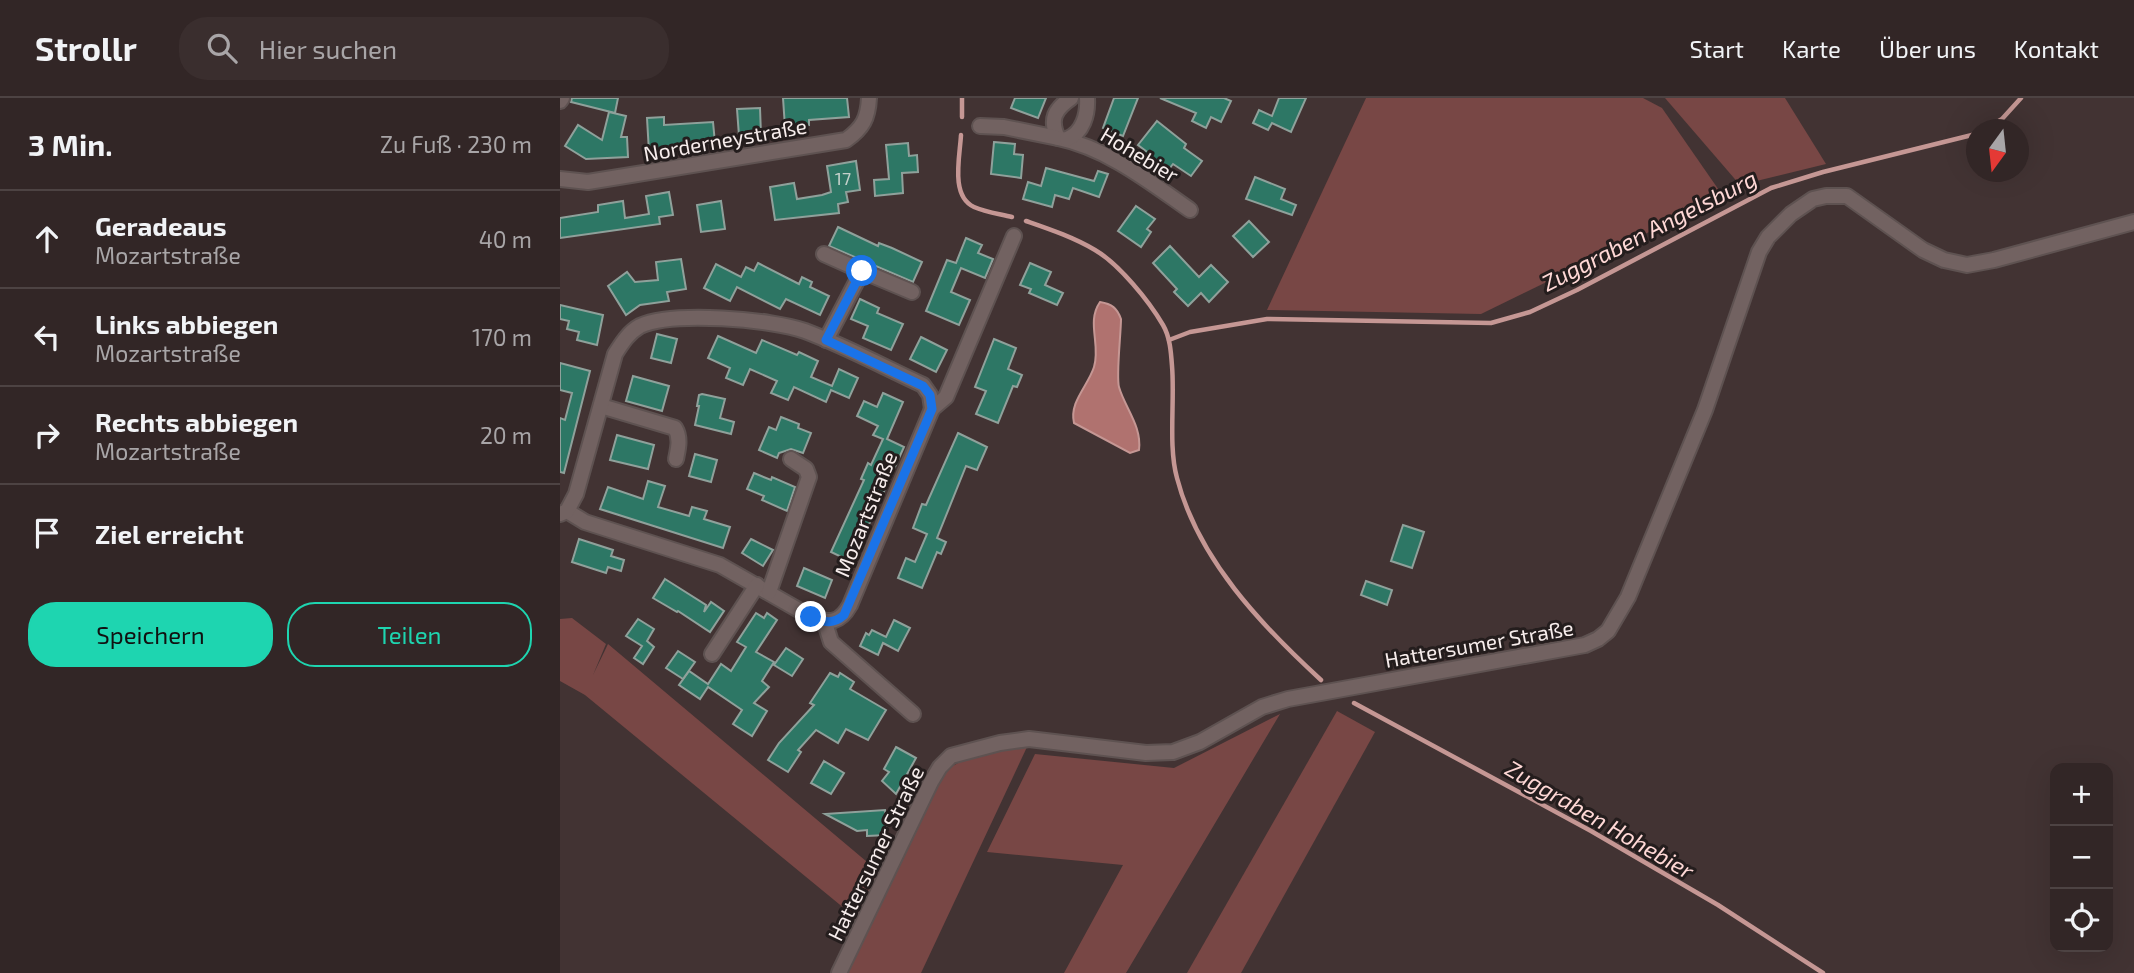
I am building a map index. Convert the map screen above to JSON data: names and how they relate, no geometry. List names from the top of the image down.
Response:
{
  "streets": {
    "street": [
      "Norderneystraße",
      "Hohebier",
      "Mozartstraße",
      "Hattersumer Straße"
    ]
  },
  "water": ["Zuggraben Angelsburg", "Zuggraben Hohebier"],
  "house_numbers": ["17"],
  "north": "bottom",
  "page": {
    "header": "Strollr",
    "search": "Hier suchen",
    "nav": [
      "Start",
      "Karte",
      "Über uns",
      "Kontakt"
    ],
    "heading": ["3 Min.", "Zu Fuß · 230 m"],
    "list": [
      ["Geradeaus", "Mozartstraße", "40 m"],
      ["Links abbiegen", "Mozartstraße", "170 m"],
      ["Rechts abbiegen", "Mozartstraße", "20 m"],
      "Ziel erreicht"
    ],
    "buttons": ["Speichern", "Teilen"],
    "map_buttons": ["+", "−"]
  }
}
